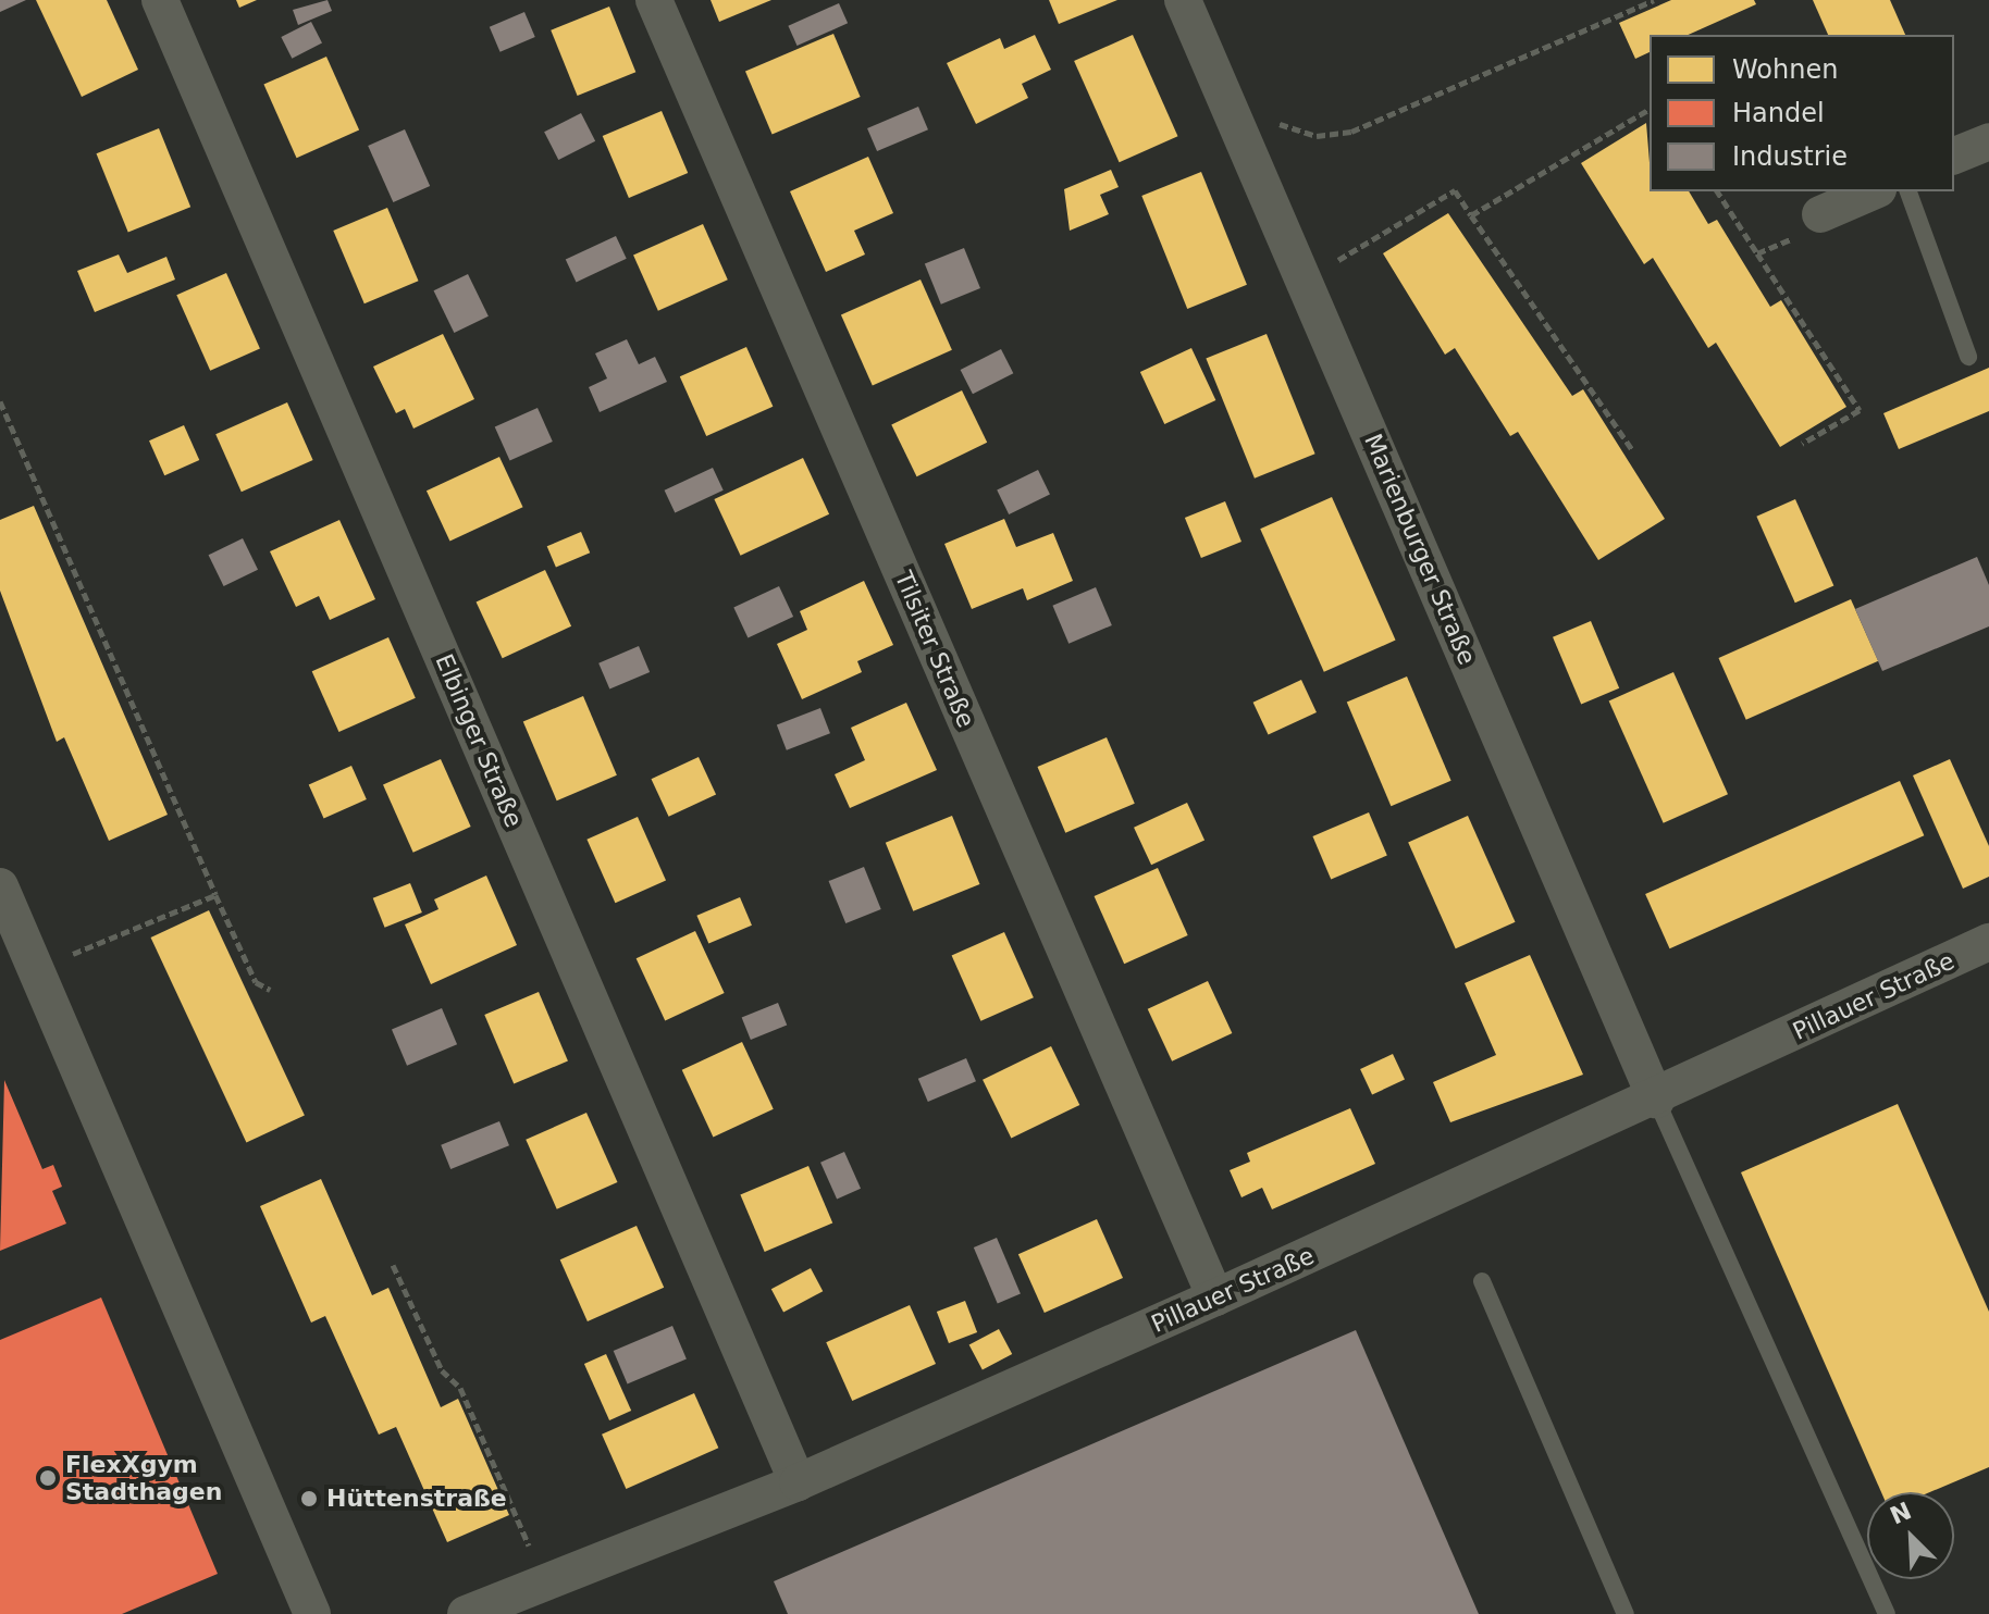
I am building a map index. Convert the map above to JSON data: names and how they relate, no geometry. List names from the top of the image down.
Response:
{
  "streets": {
    "street": [
      "Marienburger Straße",
      "Tilsiter Straße",
      "Elbinger Straße",
      "Pillauer Straße"
    ]
  },
  "crossings": [
    ["Marienburger Straße", "Pillauer Straße"],
    ["Tilsiter Straße", "Pillauer Straße"],
    ["Elbinger Straße", "Pillauer Straße"]
  ],
  "places": ["FlexXgym Stadthagen", "Hüttenstraße"],
  "legend": ["Wohnen", "Handel", "Industrie"],
  "north": "top left"
}
